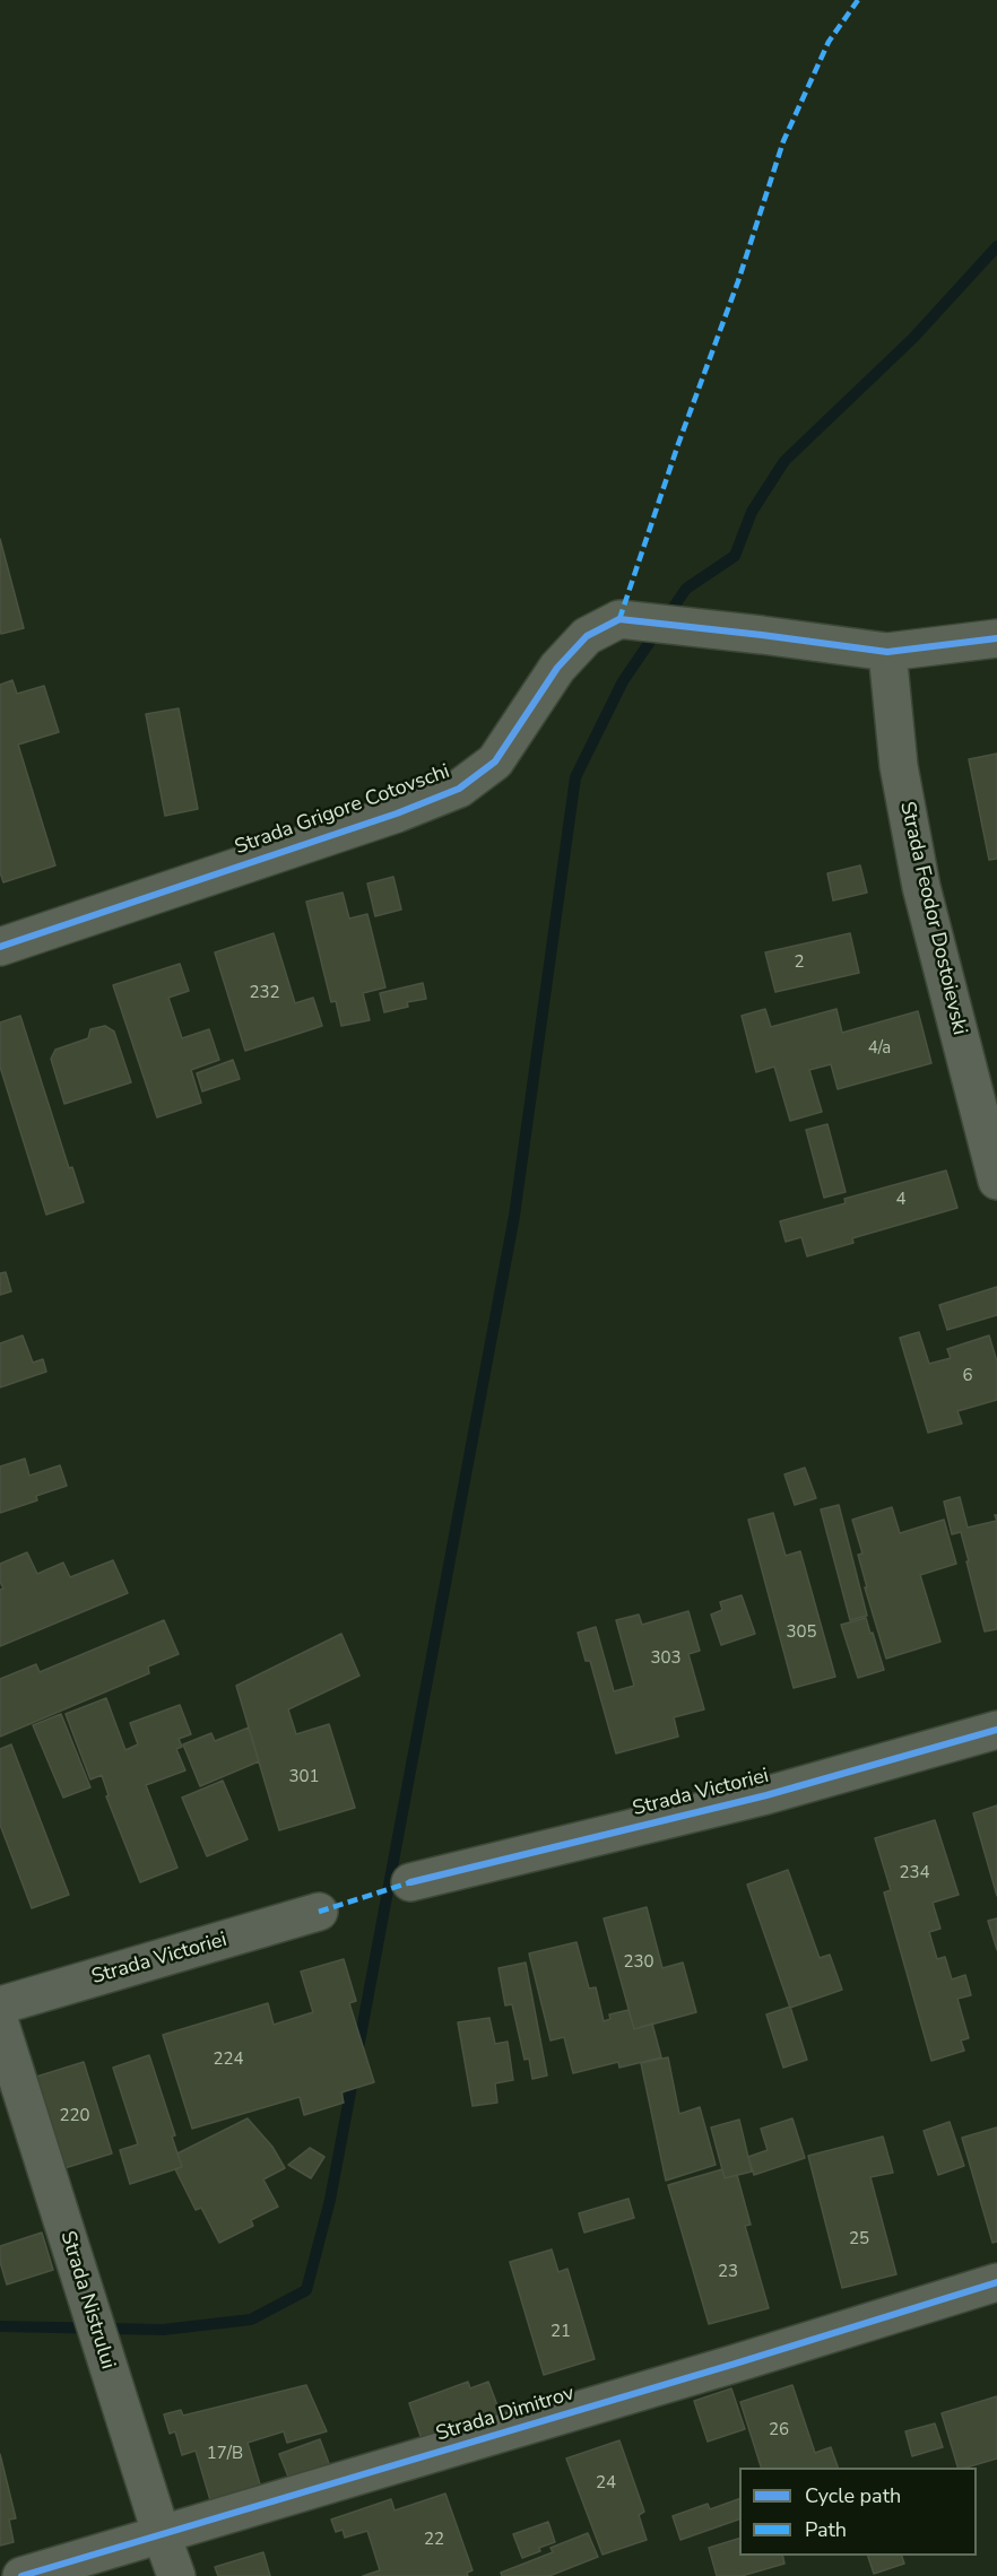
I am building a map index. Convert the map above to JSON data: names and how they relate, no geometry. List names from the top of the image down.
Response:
{
  "streets": {
    "street": [
      "Strada Grigore Cotovschi",
      "Strada Feodor Dostoievski",
      "Strada Victoriei",
      "Strada Nistrului",
      "Strada Dimitrov"
    ]
  },
  "crossings": [
    ["Strada Grigore Cotovschi", "Strada Feodor Dostoievski"],
    ["Strada Nistrului", "Strada Dimitrov"]
  ],
  "house_numbers": [
    "2",
    "232",
    "4/a",
    "4",
    "6",
    "305",
    "303",
    "301",
    "234",
    "230",
    "224",
    "220",
    "25",
    "23",
    "21",
    "26",
    "17/B",
    "24",
    "22"
  ],
  "legend": ["Cycle path", "Path"]
}
